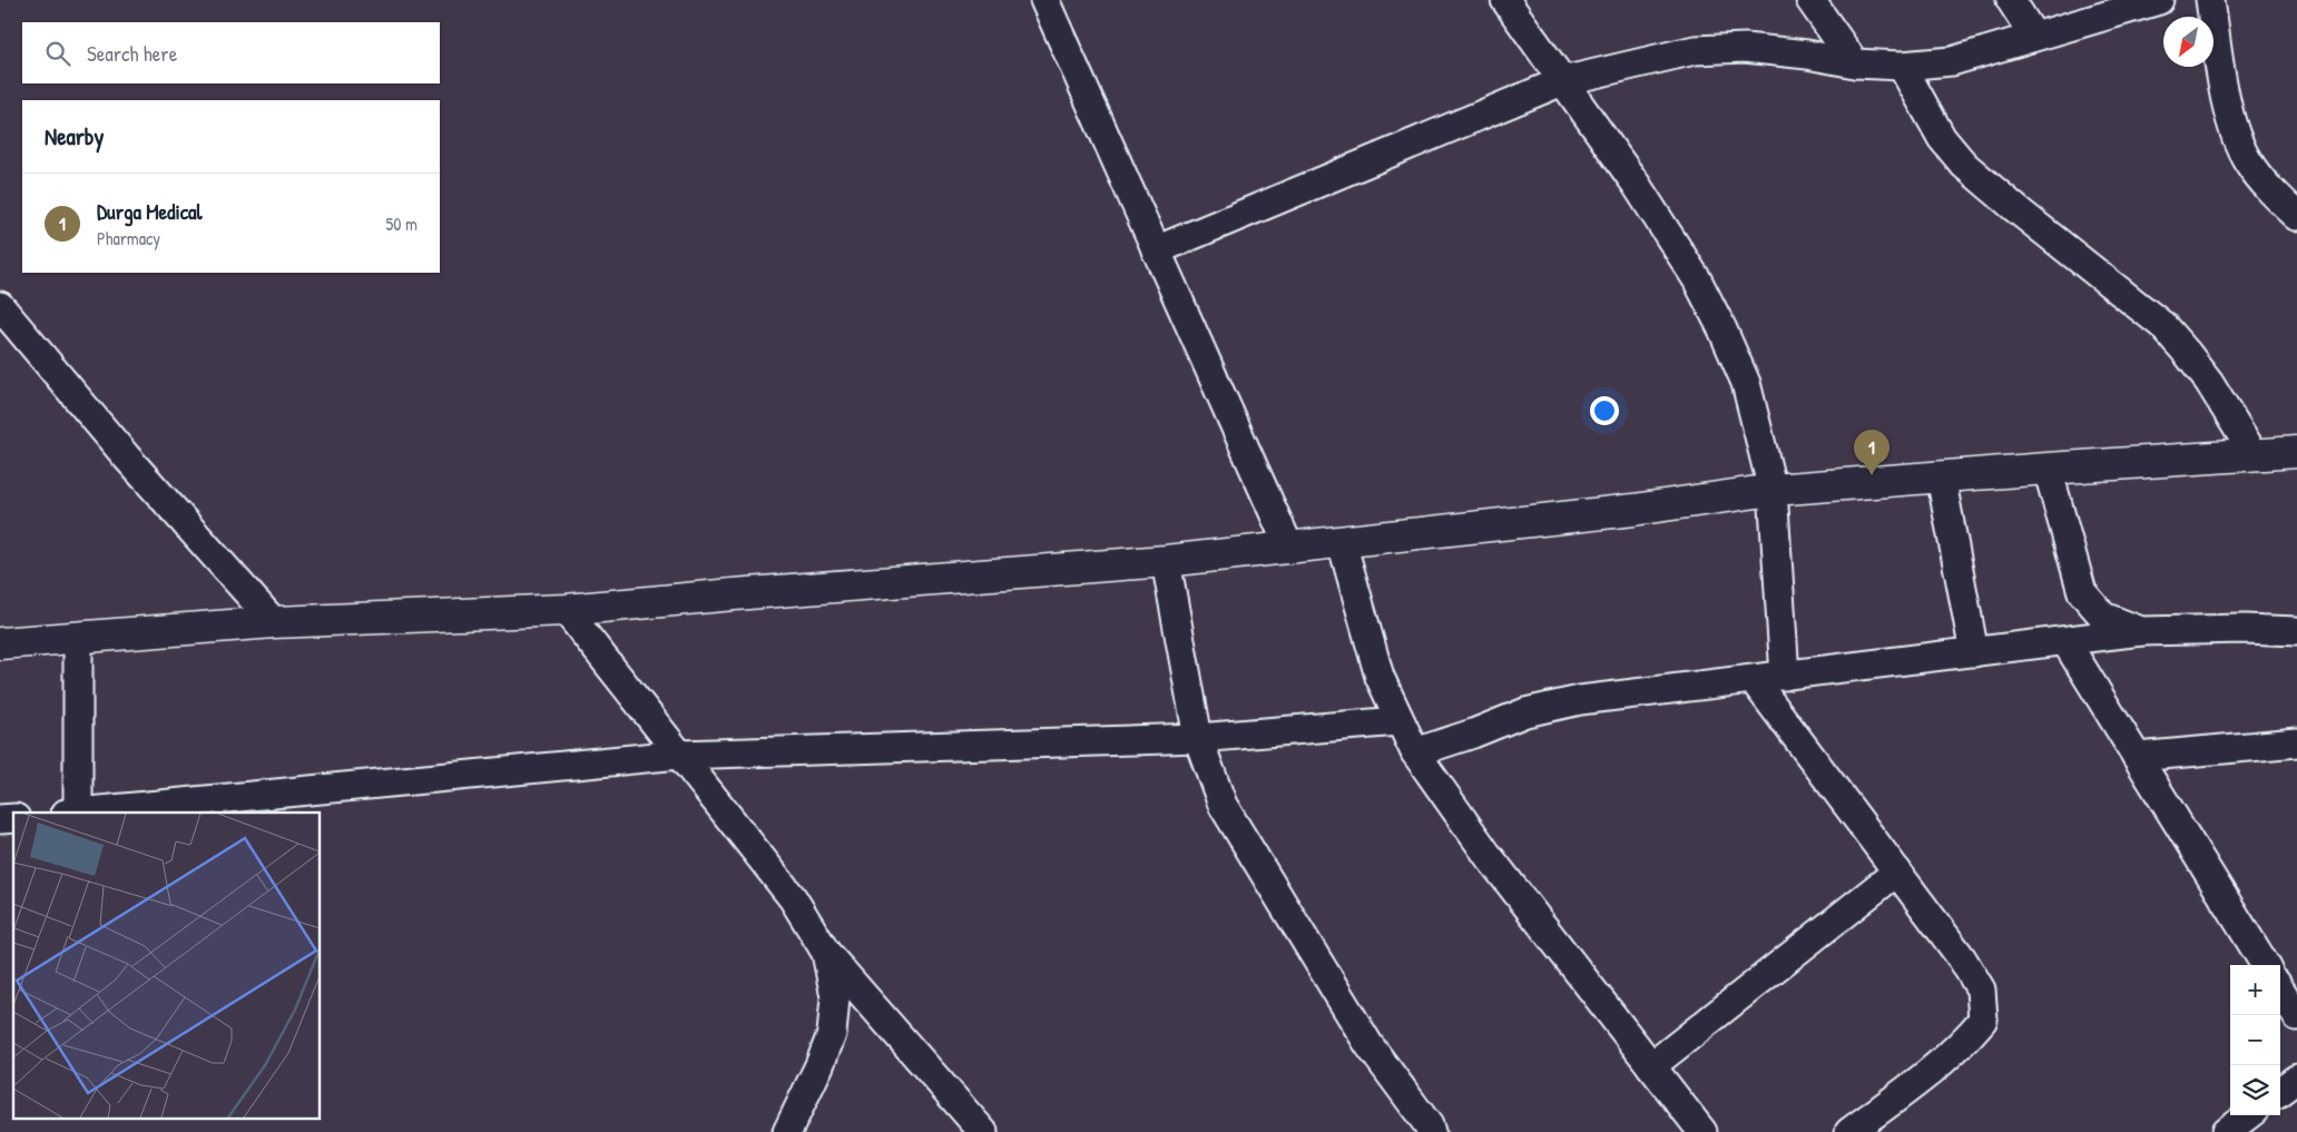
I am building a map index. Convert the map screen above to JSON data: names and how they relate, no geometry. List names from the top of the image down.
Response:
{
  "north": "bottom left",
  "page": {
    "search": "Search here",
    "heading": "Nearby",
    "list": [
      {
        "mark": "1",
        "name": "Durga Medical",
        "note": "Pharmacy",
        "value": "50 m"
      }
    ],
    "pins": "1",
    "map_buttons": ["+", "−"]
  }
}
